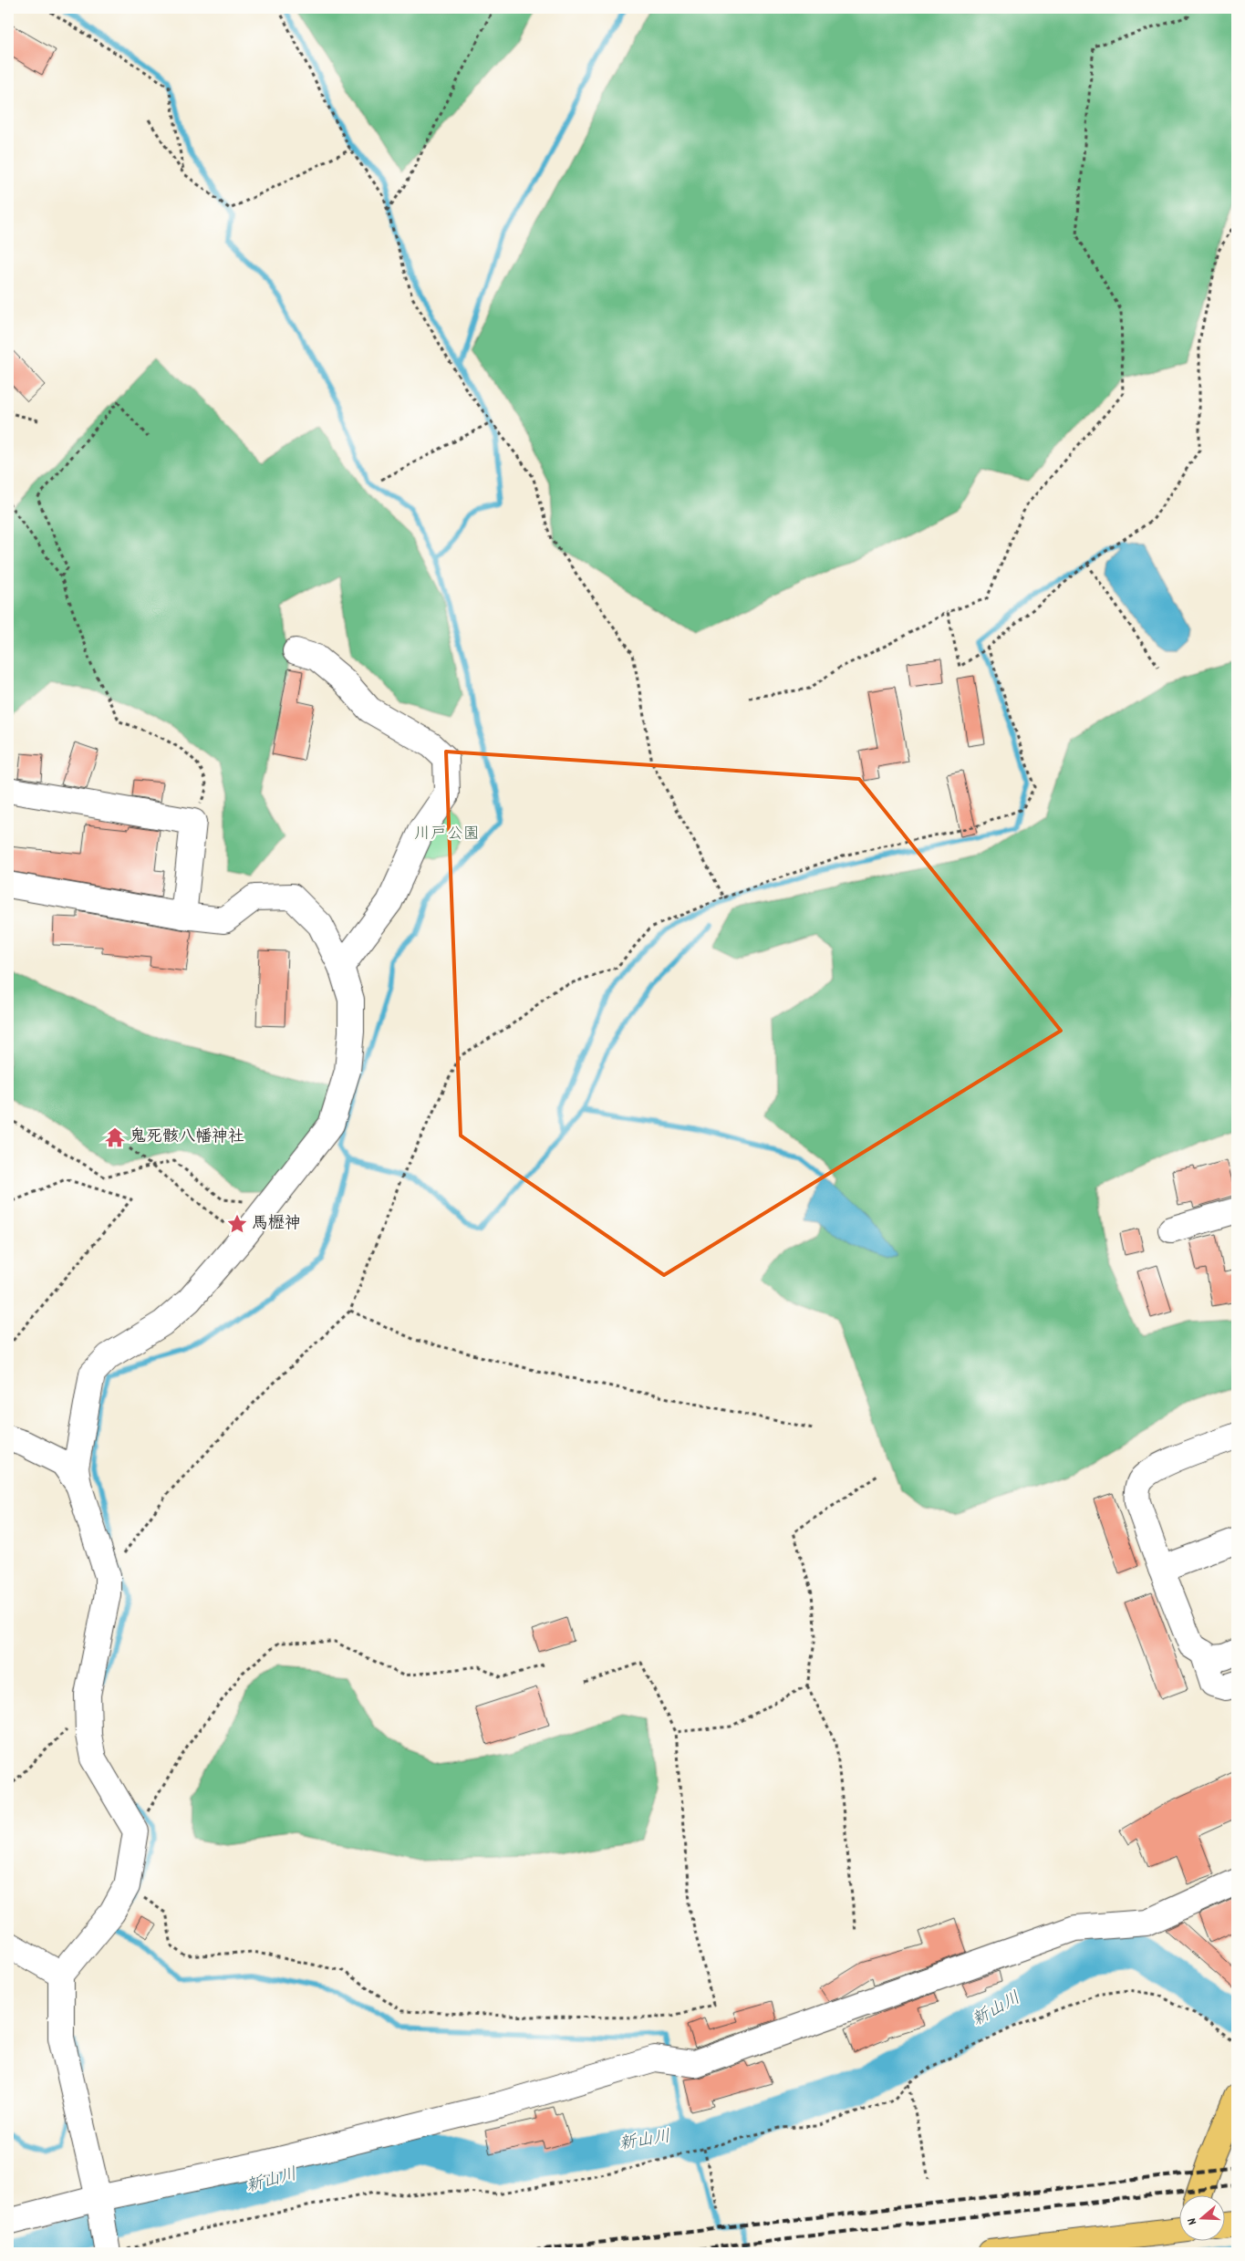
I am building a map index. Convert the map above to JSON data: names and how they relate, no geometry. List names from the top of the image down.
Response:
{
  "water": ["新山川"],
  "parks": ["川戸公園"],
  "places": {
    "temple": ["鬼死骸八幡神社"],
    "place": ["馬櫪神"]
  },
  "north": "left"
}
